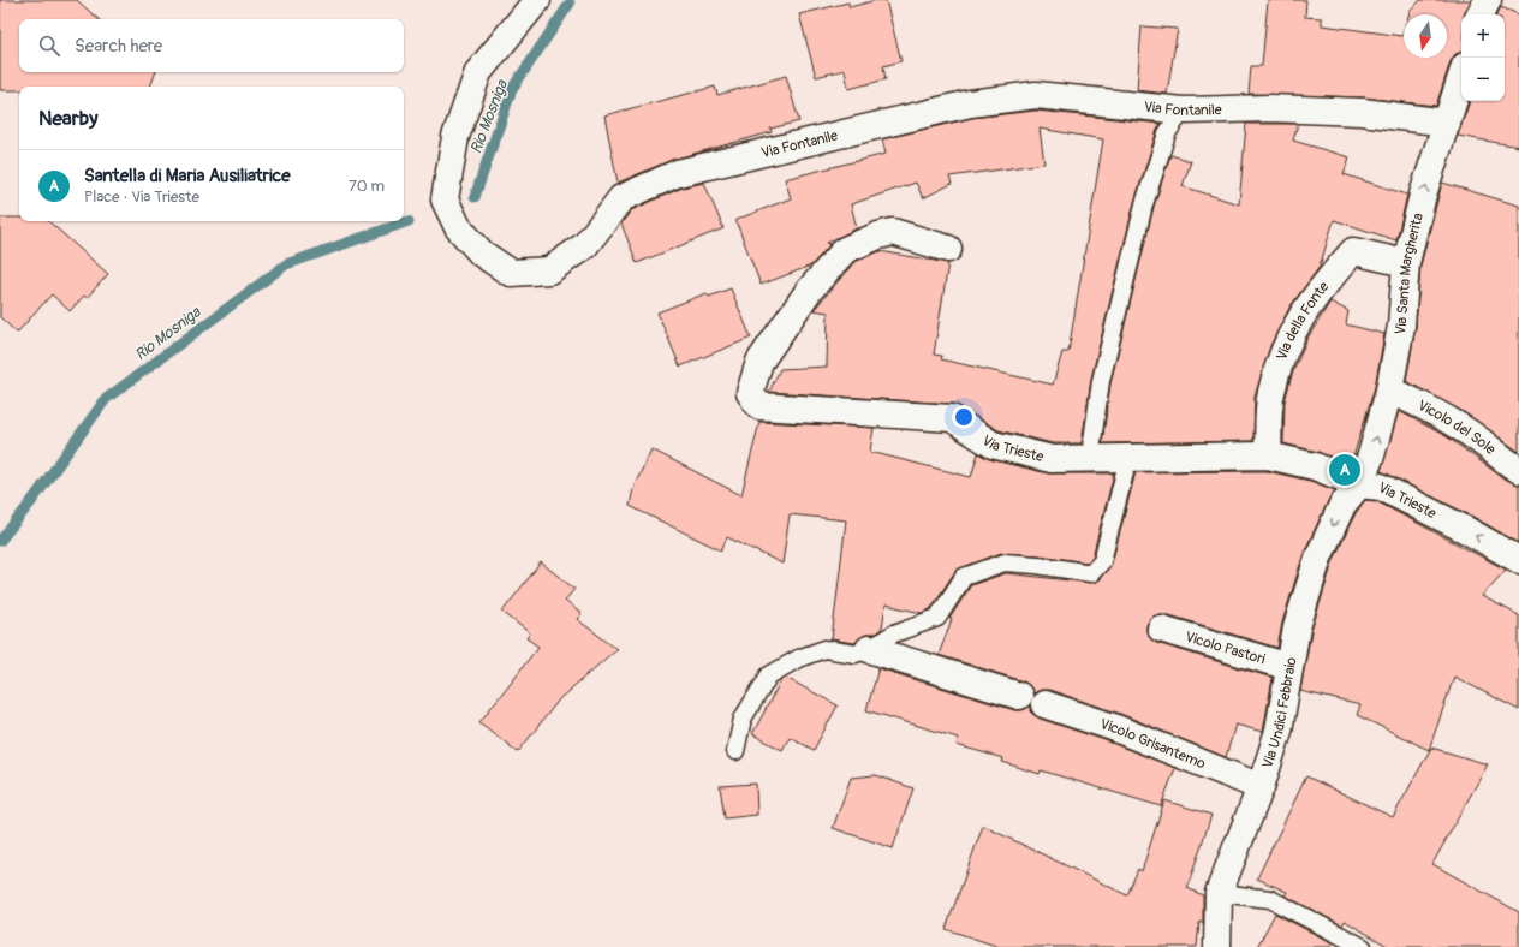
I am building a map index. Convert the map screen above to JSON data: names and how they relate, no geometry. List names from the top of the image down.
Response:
{
  "streets": {
    "street": [
      "Via Fontanile",
      "Via Santa Margherita",
      "Via della Fonte",
      "Vicolo del Sole",
      "Via Trieste",
      "Vicolo Pastori",
      "Via Undici Febbraio",
      "Vicolo Grisantemo"
    ]
  },
  "crossings": [
    ["Via Fontanile", "Via Santa Margherita"],
    ["Via Santa Margherita", "Via della Fonte"],
    ["Via Santa Margherita", "Vicolo del Sole"],
    ["Via Santa Margherita", "Via Trieste"],
    ["Via Santa Margherita", "Via Undici Febbraio"],
    ["Via della Fonte", "Via Trieste"],
    ["Via Trieste", "Via Undici Febbraio"],
    ["Vicolo Pastori", "Via Undici Febbraio"],
    ["Via Undici Febbraio", "Vicolo Grisantemo"]
  ],
  "one_way": ["Via Santa Margherita", "Via Undici Febbraio"],
  "water": ["Rio Mosniga"],
  "north": "bottom",
  "page": {
    "map_buttons": ["+", "−"],
    "search": "Search here",
    "heading": "Nearby",
    "list": [
      {
        "mark": "A",
        "name": "Santella di Maria Ausiliatrice",
        "note": "Place · Via Trieste",
        "value": "70 m"
      }
    ],
    "pins": "A"
  }
}
